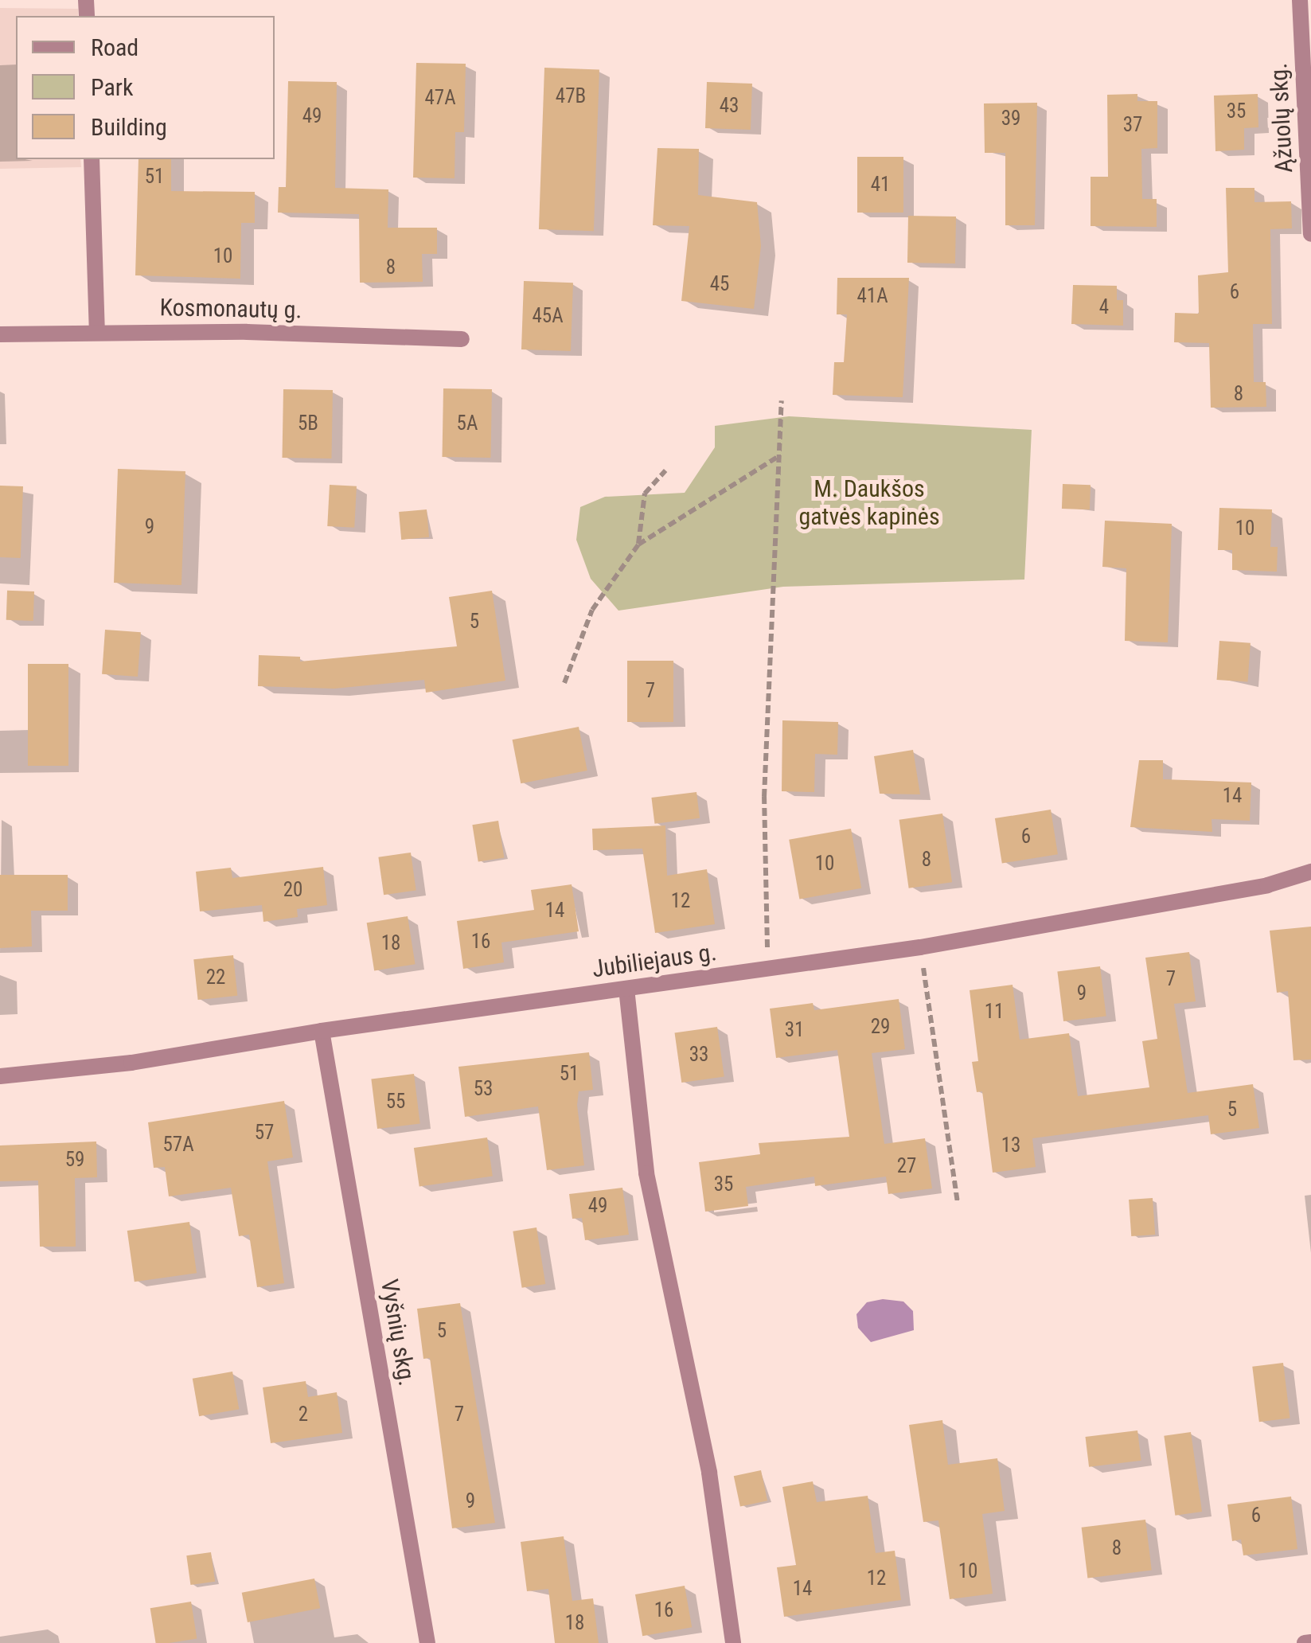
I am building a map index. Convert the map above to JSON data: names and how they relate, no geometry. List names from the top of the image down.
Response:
{
  "streets": {
    "street": [
      "Ąžuolų skg.",
      "Kosmonautų g.",
      "Jubiliejaus g.",
      "Vyšnių skg."
    ]
  },
  "crossings": [
    ["Jubiliejaus g.", "Vyšnių skg."]
  ],
  "parks": ["M. Daukšos gatvės kapinės"],
  "house_numbers": [
    "47B",
    "47A",
    "43",
    "35",
    "49",
    "39",
    "37",
    "51",
    "41",
    "10",
    "8",
    "45",
    "6",
    "41A",
    "4",
    "45A",
    "8",
    "5B",
    "5A",
    "9",
    "10",
    "5",
    "7",
    "14",
    "6",
    "8",
    "10",
    "20",
    "12",
    "14",
    "16",
    "18",
    "22",
    "7",
    "9",
    "11",
    "29",
    "31",
    "33",
    "51",
    "53",
    "55",
    "5",
    "57",
    "57A",
    "13",
    "59",
    "27",
    "35",
    "49",
    "5",
    "2",
    "7",
    "9",
    "6",
    "8",
    "10",
    "12",
    "14",
    "16",
    "18"
  ],
  "legend": ["Road", "Park", "Building"]
}
